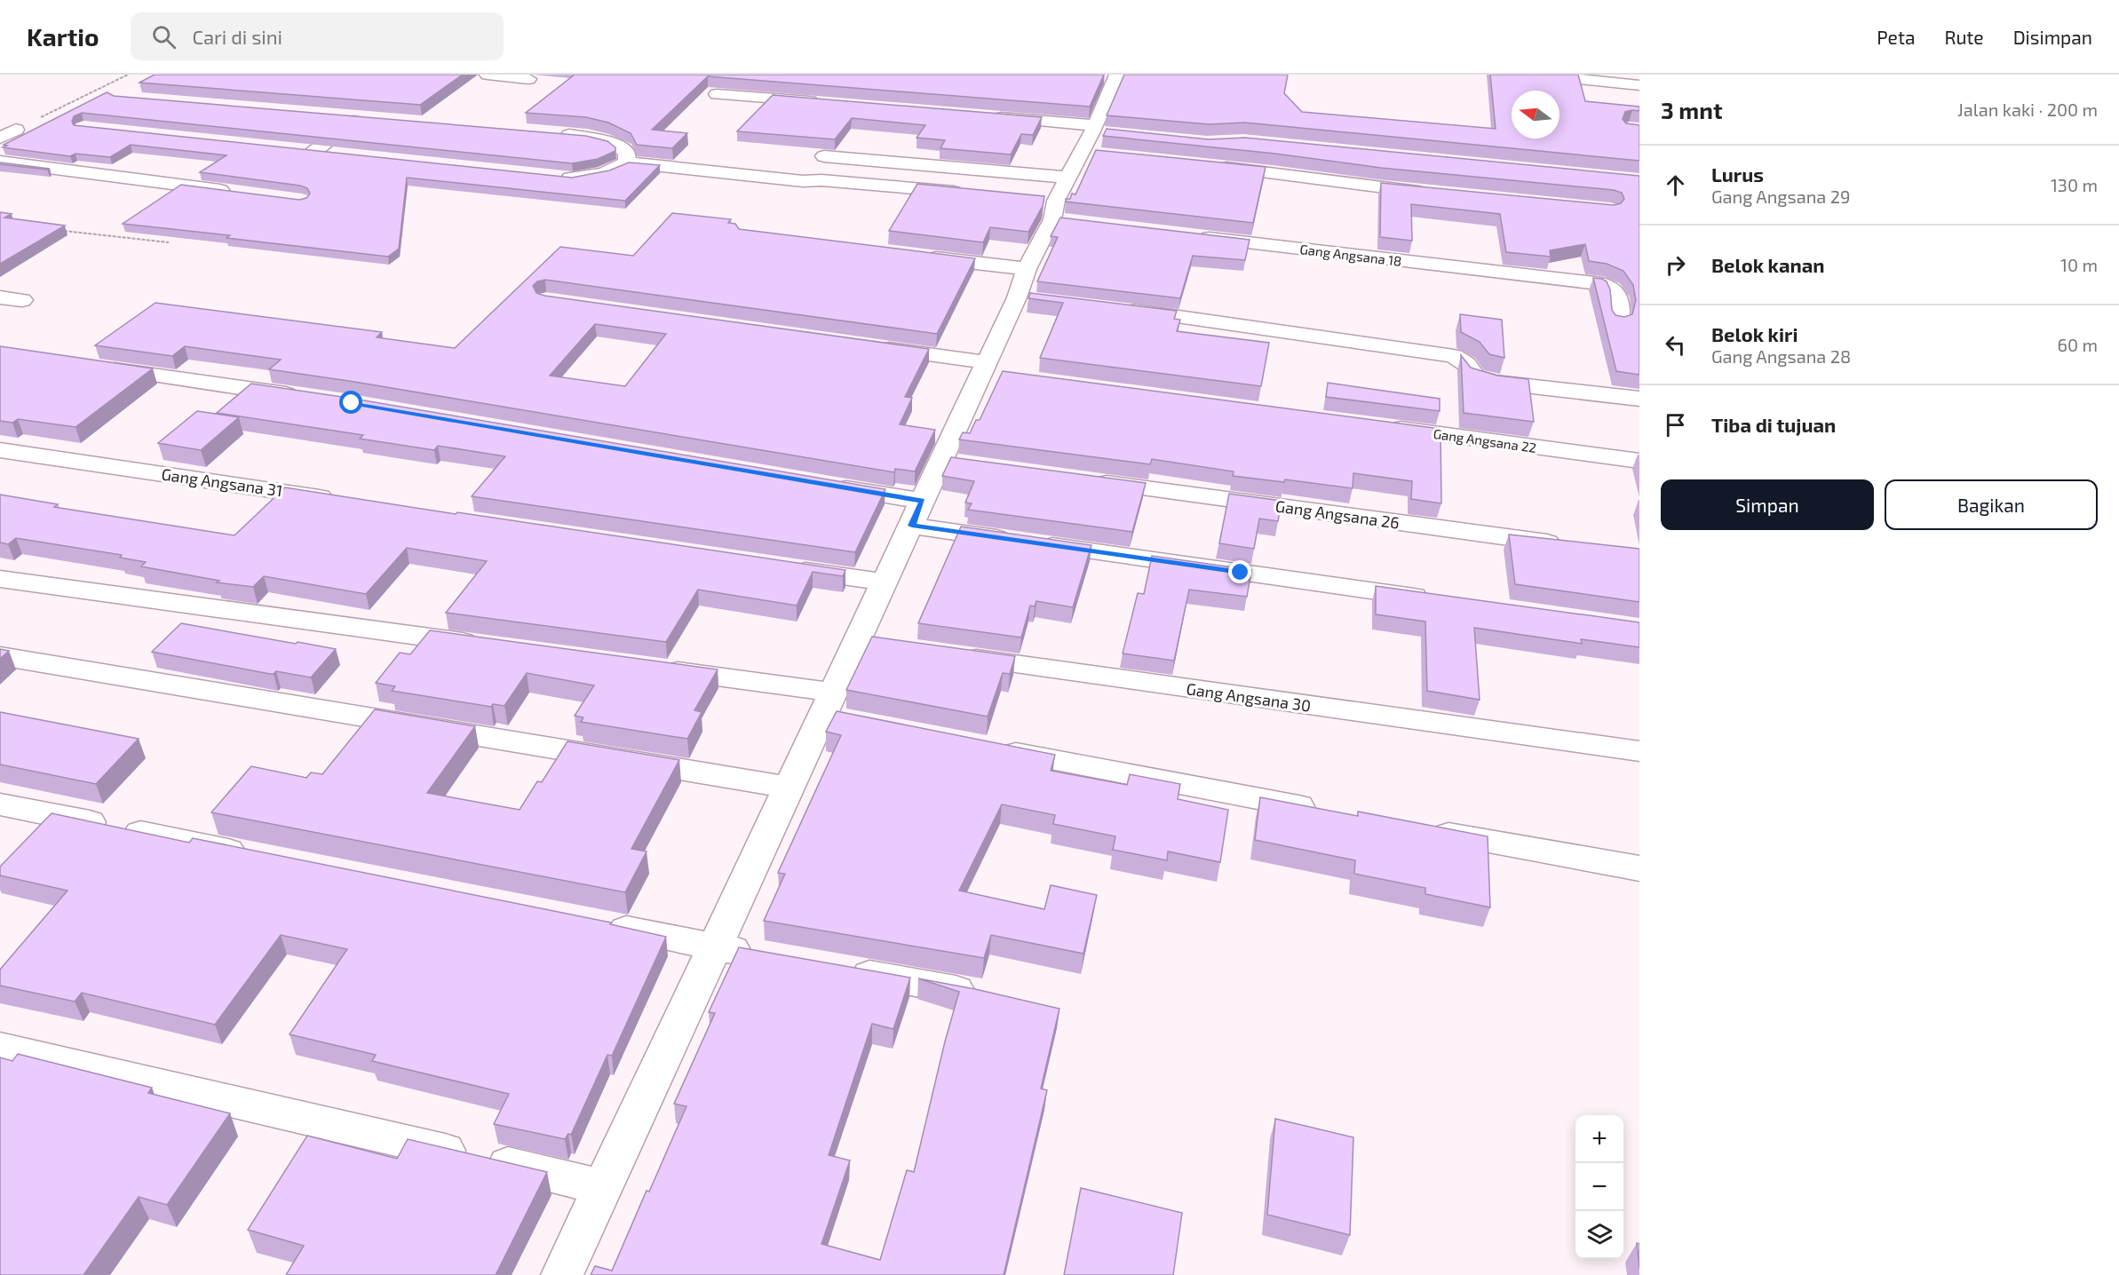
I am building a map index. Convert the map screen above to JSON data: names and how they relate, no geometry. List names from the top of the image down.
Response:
{
  "streets": {
    "street": [
      "Gang Angsana 18",
      "Gang Angsana 22",
      "Gang Angsana 31",
      "Gang Angsana 26",
      "Gang Angsana 30"
    ]
  },
  "north": "left",
  "page": {
    "header": "Kartio",
    "search": "Cari di sini",
    "nav": ["Peta", "Rute", "Disimpan"],
    "heading": ["3 mnt", "Jalan kaki · 200 m"],
    "list": [
      ["Lurus", "Gang Angsana 29", "130 m"],
      ["Belok kanan", "10 m"],
      ["Belok kiri", "Gang Angsana 28", "60 m"],
      "Tiba di tujuan"
    ],
    "buttons": ["Simpan", "Bagikan"],
    "map_buttons": ["+", "−"]
  }
}
